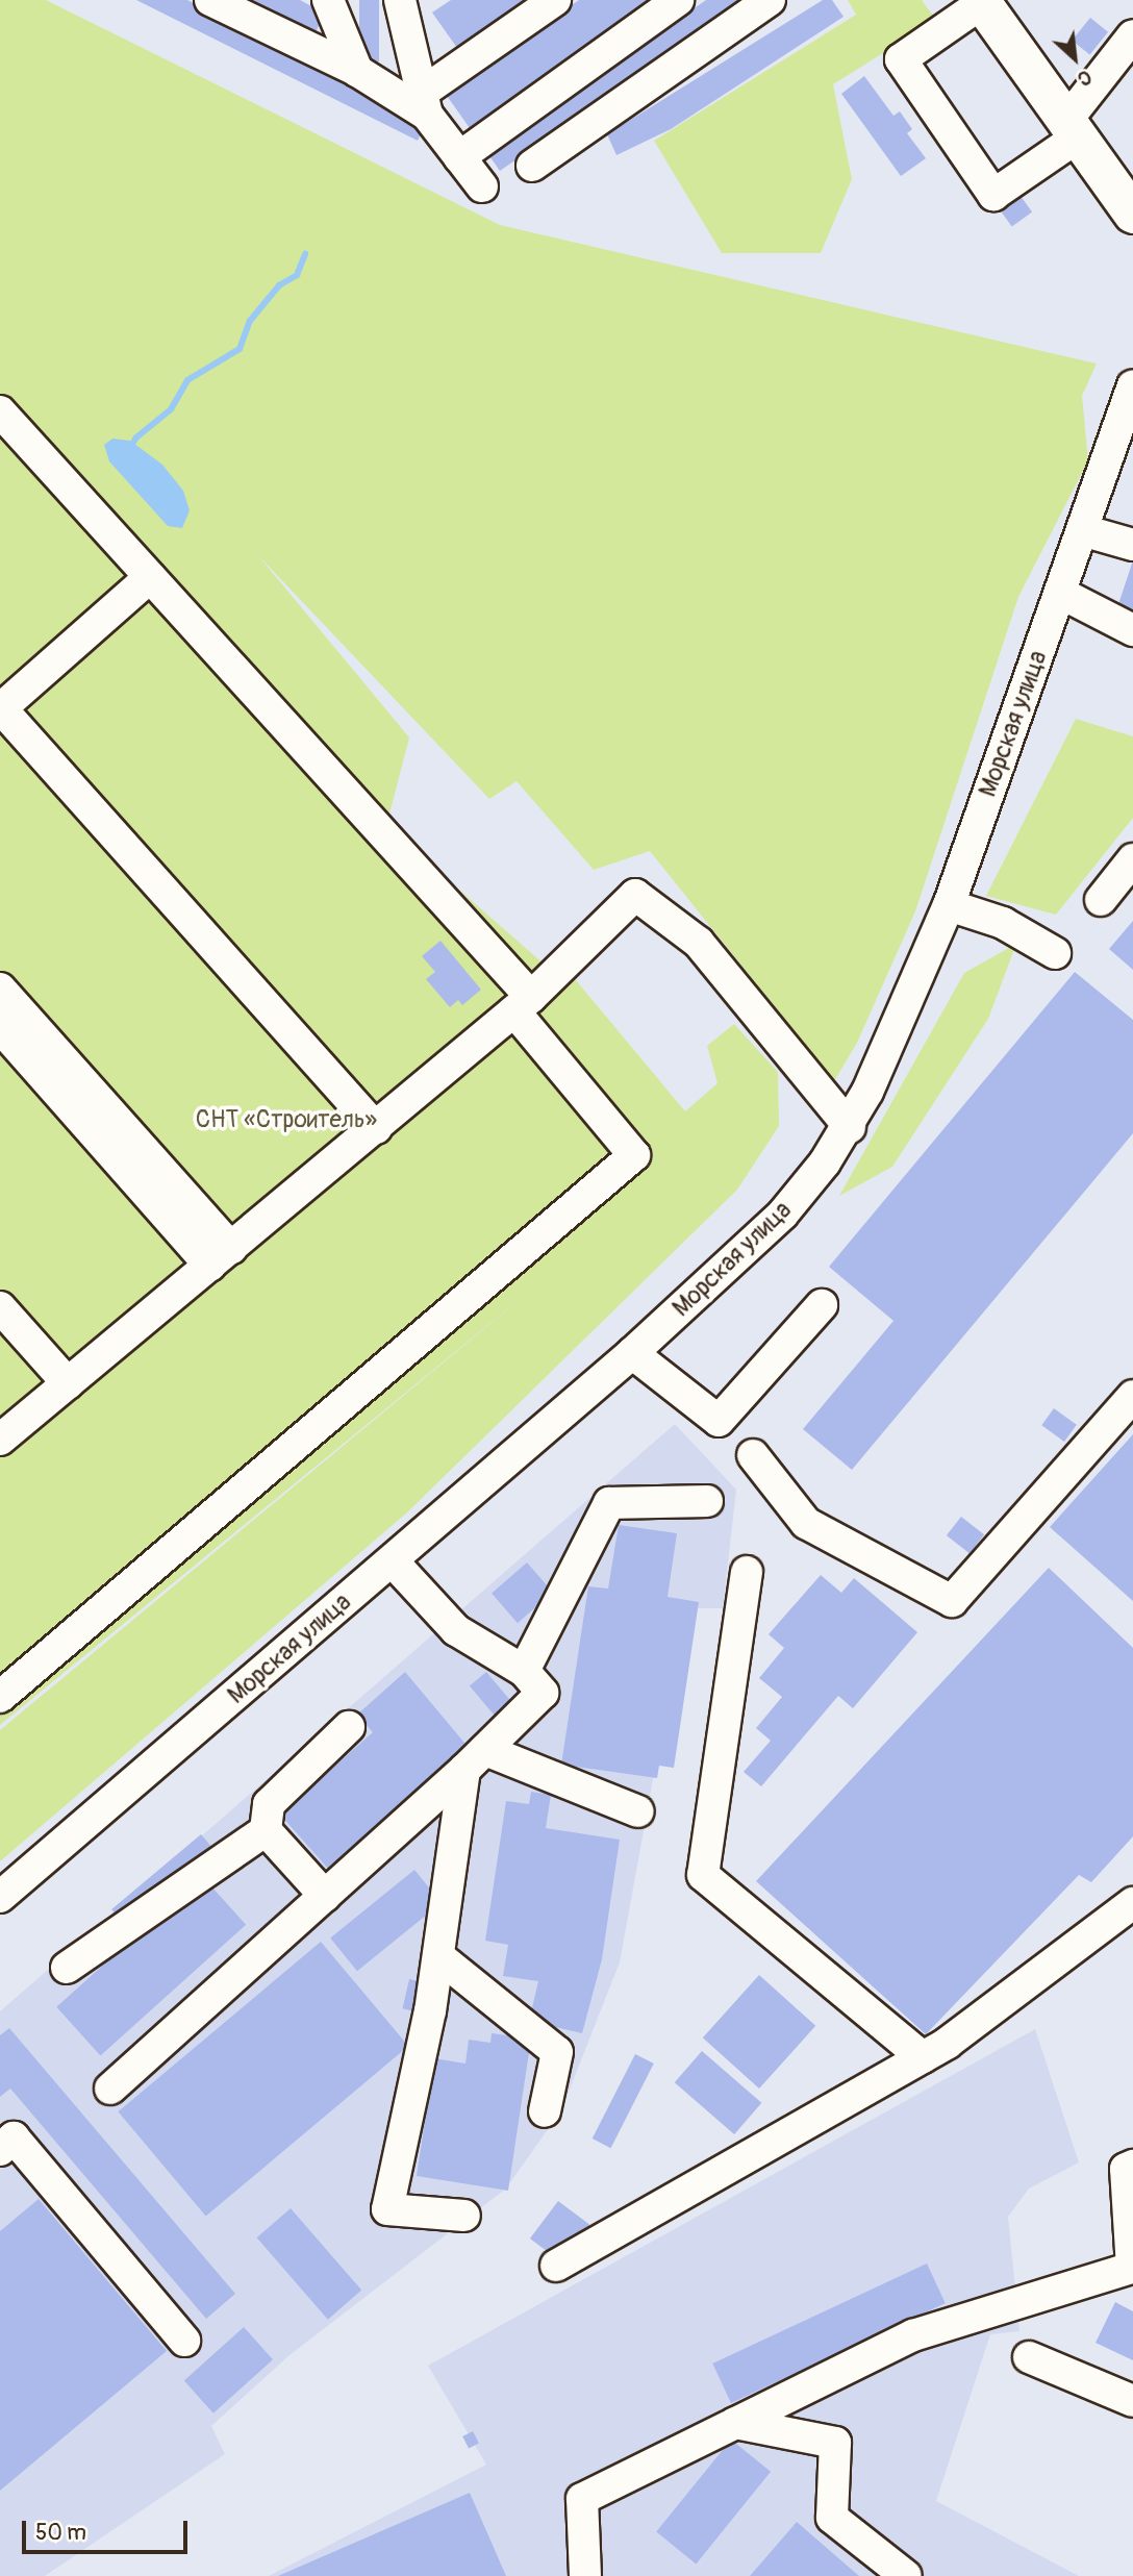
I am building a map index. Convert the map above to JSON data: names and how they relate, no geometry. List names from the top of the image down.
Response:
{
  "streets": {
    "street": ["Морская улица"]
  },
  "parks": ["СНТ «Строитель»"],
  "scale_bar": "50 m",
  "north": "bottom right"
}
